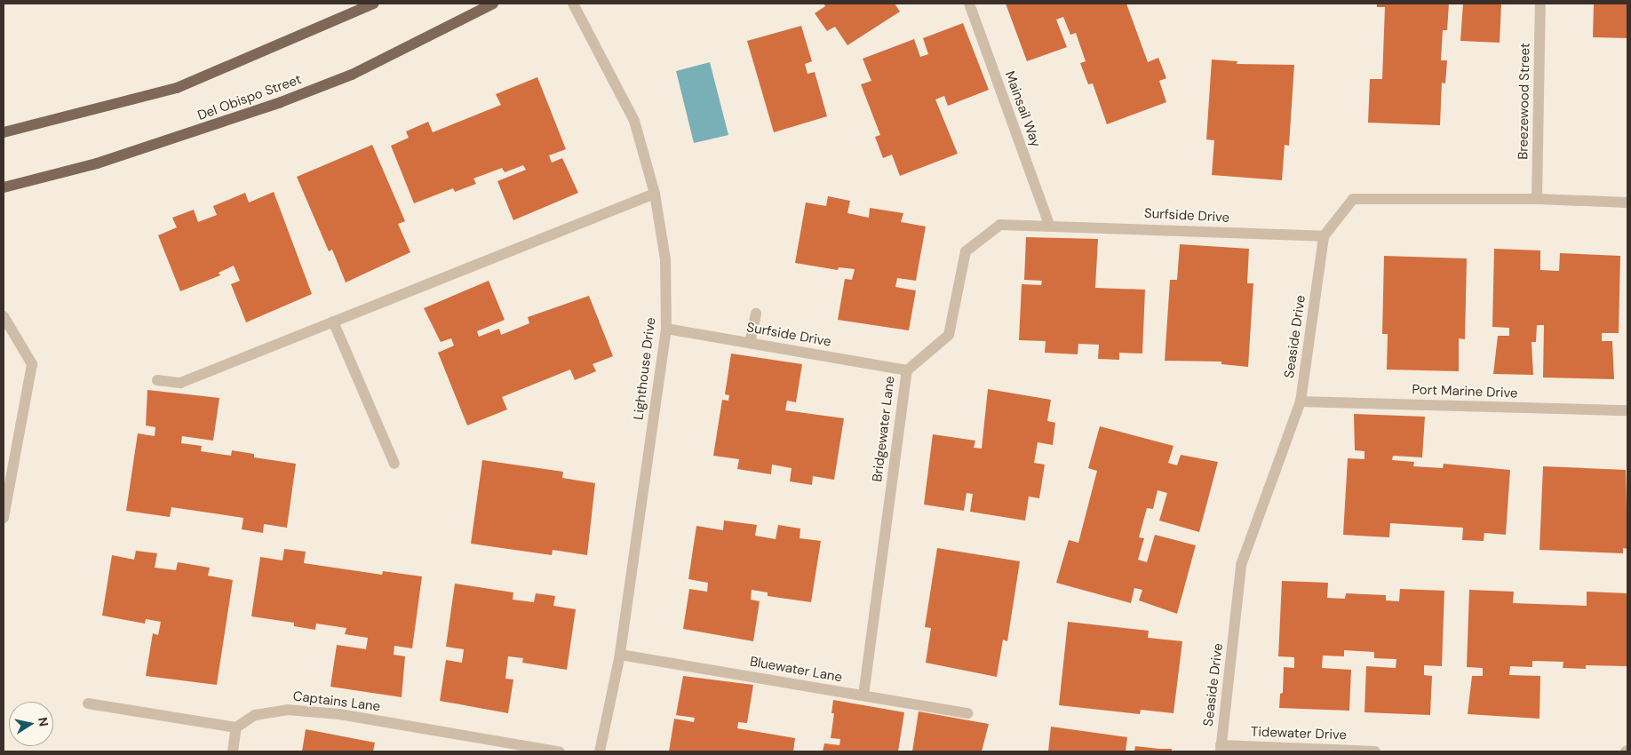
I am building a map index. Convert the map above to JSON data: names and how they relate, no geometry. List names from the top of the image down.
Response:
{
  "streets": {
    "main road": ["Del Obispo Street"],
    "street": [
      "Breezewood Street",
      "Mainsail Way",
      "Surfside Drive",
      "Seaside Drive",
      "Lighthouse Drive",
      "Port Marine Drive",
      "Bridgewater Lane",
      "Bluewater Lane",
      "Captains Lane",
      "Tidewater Drive"
    ]
  },
  "crossings": [
    ["Mainsail Way", "Surfside Drive"],
    ["Mainsail Way", "Bridgewater Lane"],
    ["Surfside Drive", "Seaside Drive"],
    ["Surfside Drive", "Lighthouse Drive"],
    ["Surfside Drive", "Bridgewater Lane"],
    ["Seaside Drive", "Port Marine Drive"],
    ["Seaside Drive", "Tidewater Drive"],
    ["Lighthouse Drive", "Bluewater Lane"],
    ["Bridgewater Lane", "Bluewater Lane"]
  ],
  "north": "right"
}
